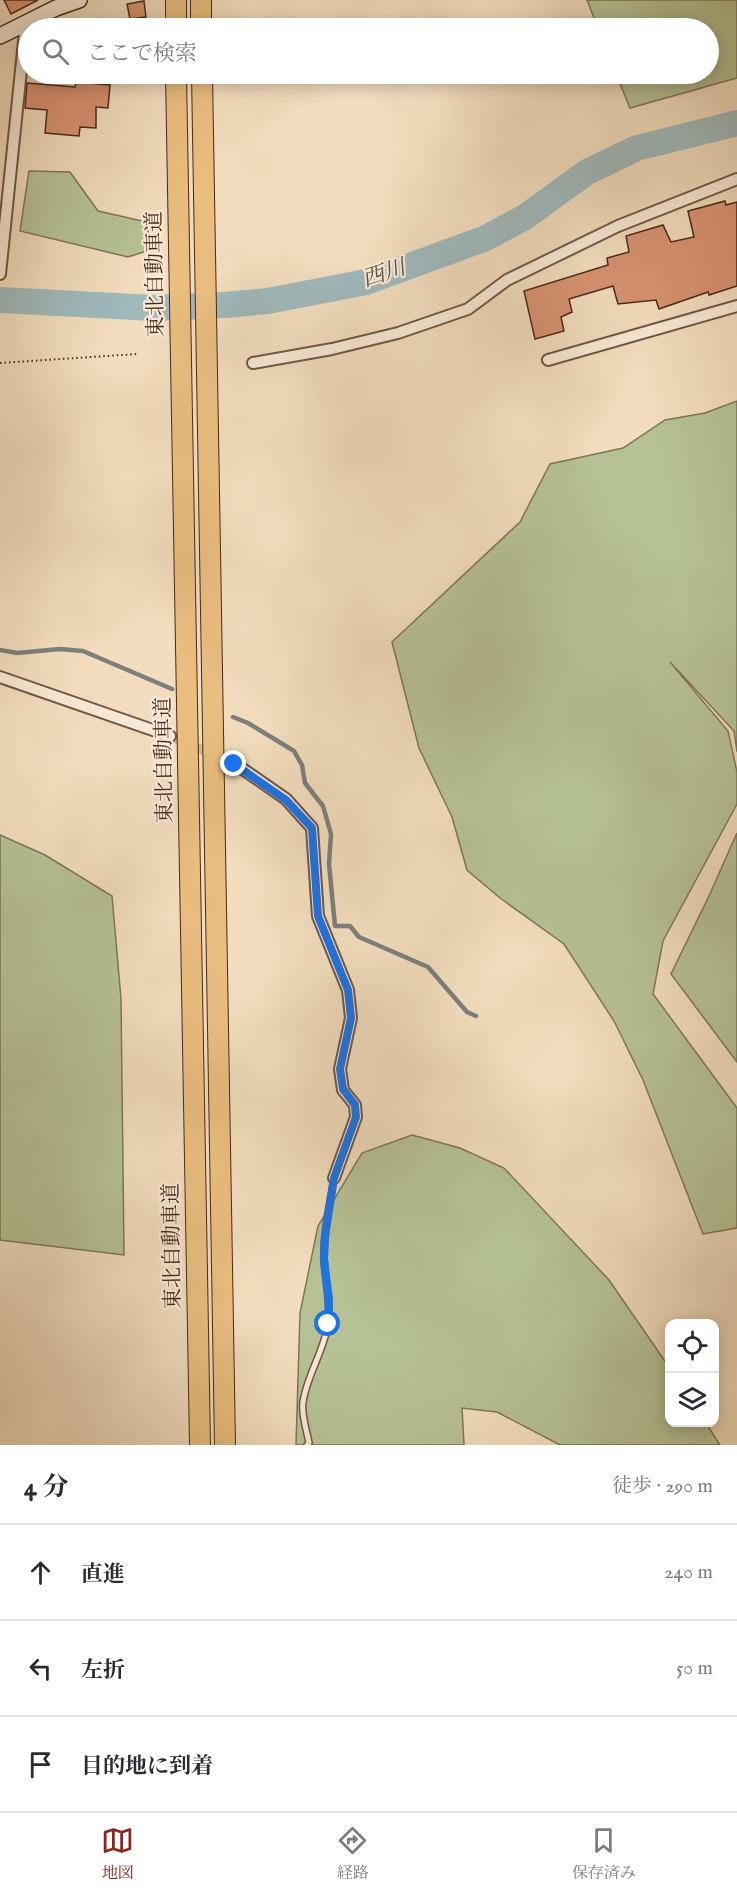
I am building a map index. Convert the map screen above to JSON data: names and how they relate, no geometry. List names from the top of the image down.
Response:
{
  "streets": {
    "highway": ["東北自動車道"]
  },
  "water": ["西川"],
  "page": {
    "search": "ここで検索",
    "heading": ["4 分", "徒歩 · 290 m"],
    "list": [
      ["直進", "240 m"],
      ["左折", "50 m"],
      "目的地に到着"
    ],
    "nav": ["地図", "経路", "保存済み"]
  }
}
